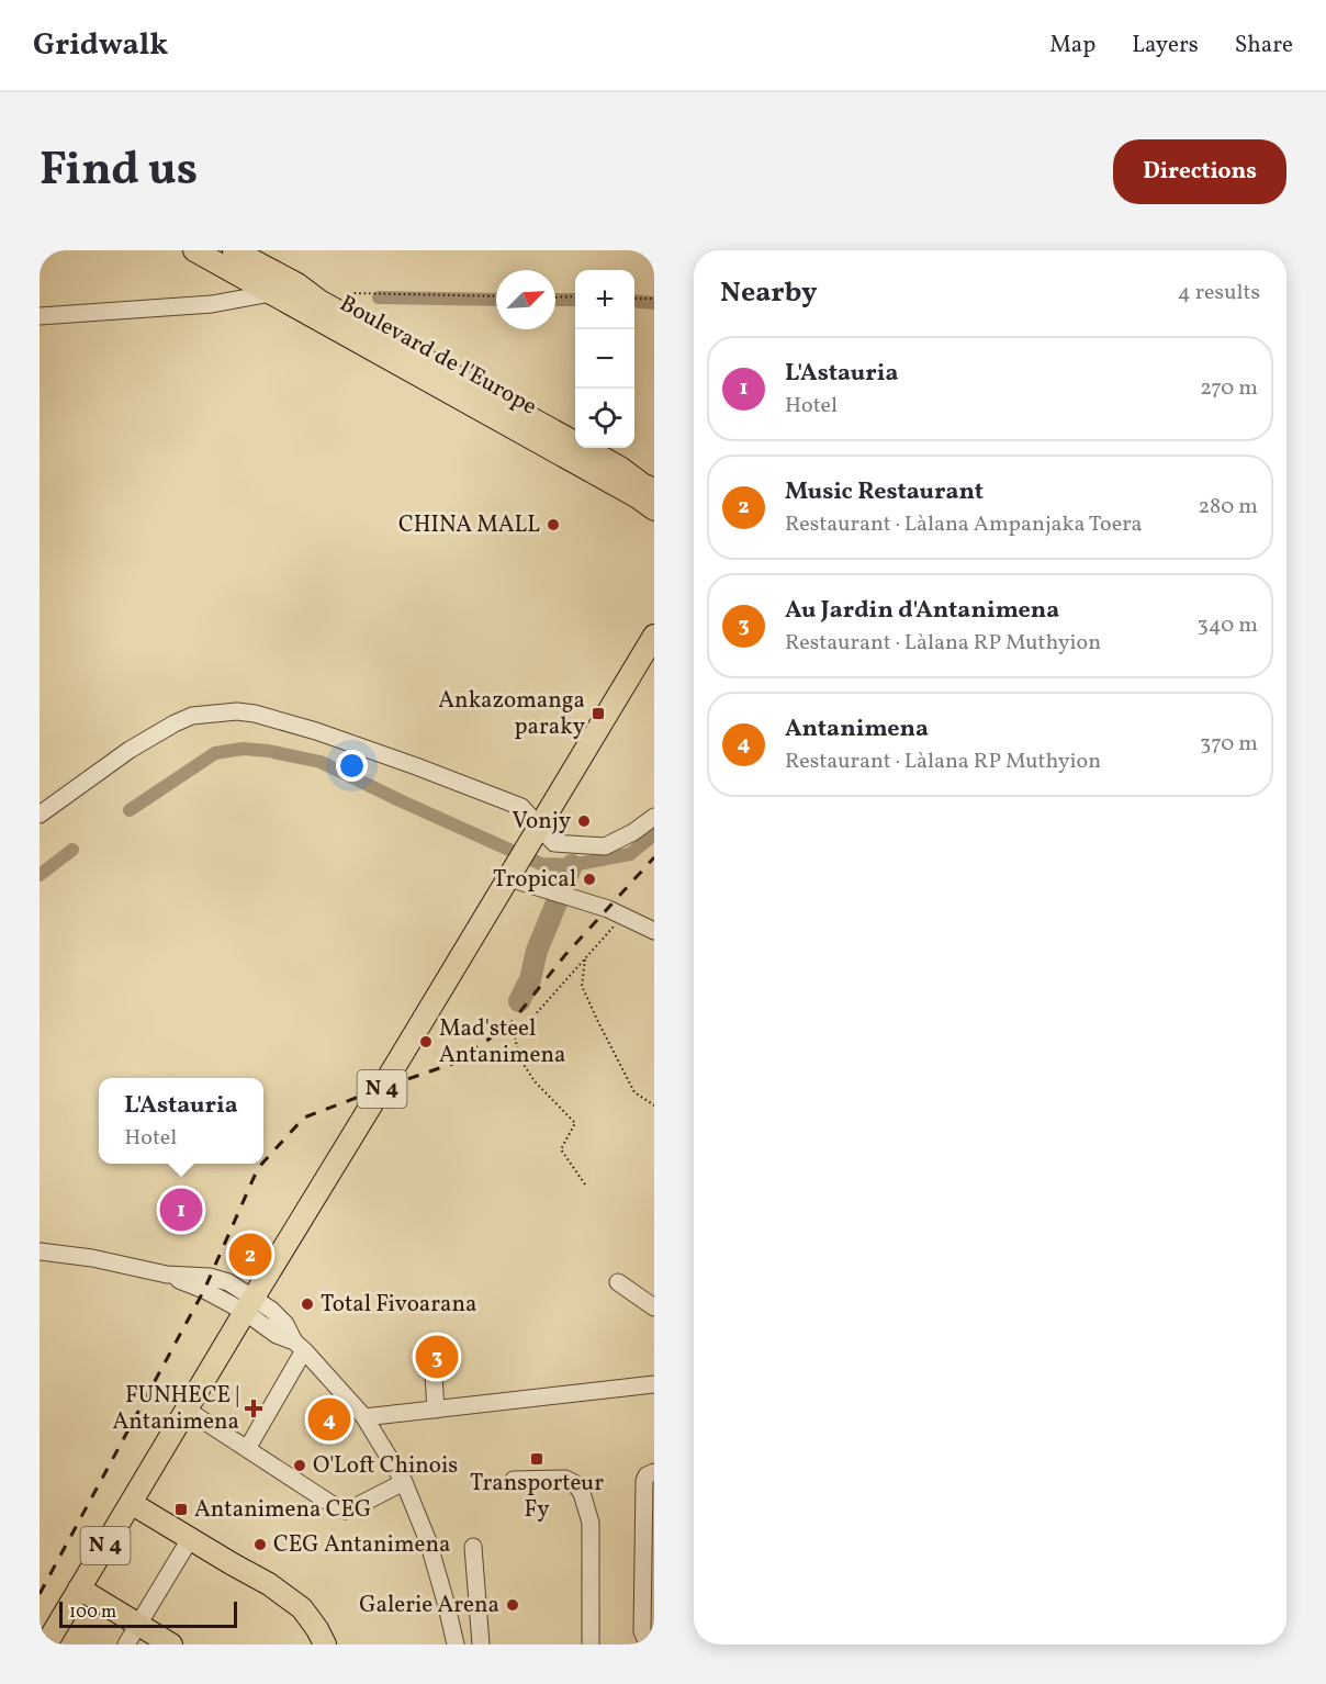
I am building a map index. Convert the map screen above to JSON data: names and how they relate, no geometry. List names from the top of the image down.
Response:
{
  "streets": {
    "main road": ["Boulevard de l'Europe", "N 4"]
  },
  "places": {
    "other": [
      "CHINA MALL",
      "Vonjy",
      "Tropical",
      "Mad'steel Antanimena",
      "Total Fivoarana",
      "O'Loft Chinois",
      "CEG Antanimena",
      "Galerie Arena"
    ],
    "transit": ["Ankazomanga paraky", "Transporteur Fy", "Antanimena CEG"],
    "health": ["FUNHECE | Antanimena"]
  },
  "scale_bar": "100 m",
  "north": "top right",
  "page": {
    "header": "Gridwalk",
    "nav": ["Map", "Layers", "Share"],
    "title": "Find us",
    "buttons": "Directions",
    "heading": ["Nearby", "4 results"],
    "map_buttons": ["+", "−"],
    "list": [
      {
        "mark": "1",
        "name": "L'Astauria",
        "note": "Hotel",
        "value": "270 m"
      },
      {
        "mark": "2",
        "name": "Music Restaurant",
        "note": "Restaurant · Làlana Ampanjaka Toera",
        "value": "280 m"
      },
      {
        "mark": "3",
        "name": "Au Jardin d'Antanimena",
        "note": "Restaurant · Làlana RP Muthyion",
        "value": "340 m"
      },
      {
        "mark": "4",
        "name": "Antanimena",
        "note": "Restaurant · Làlana RP Muthyion",
        "value": "370 m"
      }
    ],
    "popup": ["L'Astauria", "Hotel"],
    "pins": [
      "1",
      "2",
      "3",
      "4"
    ],
    "scale": "100 m"
  }
}
